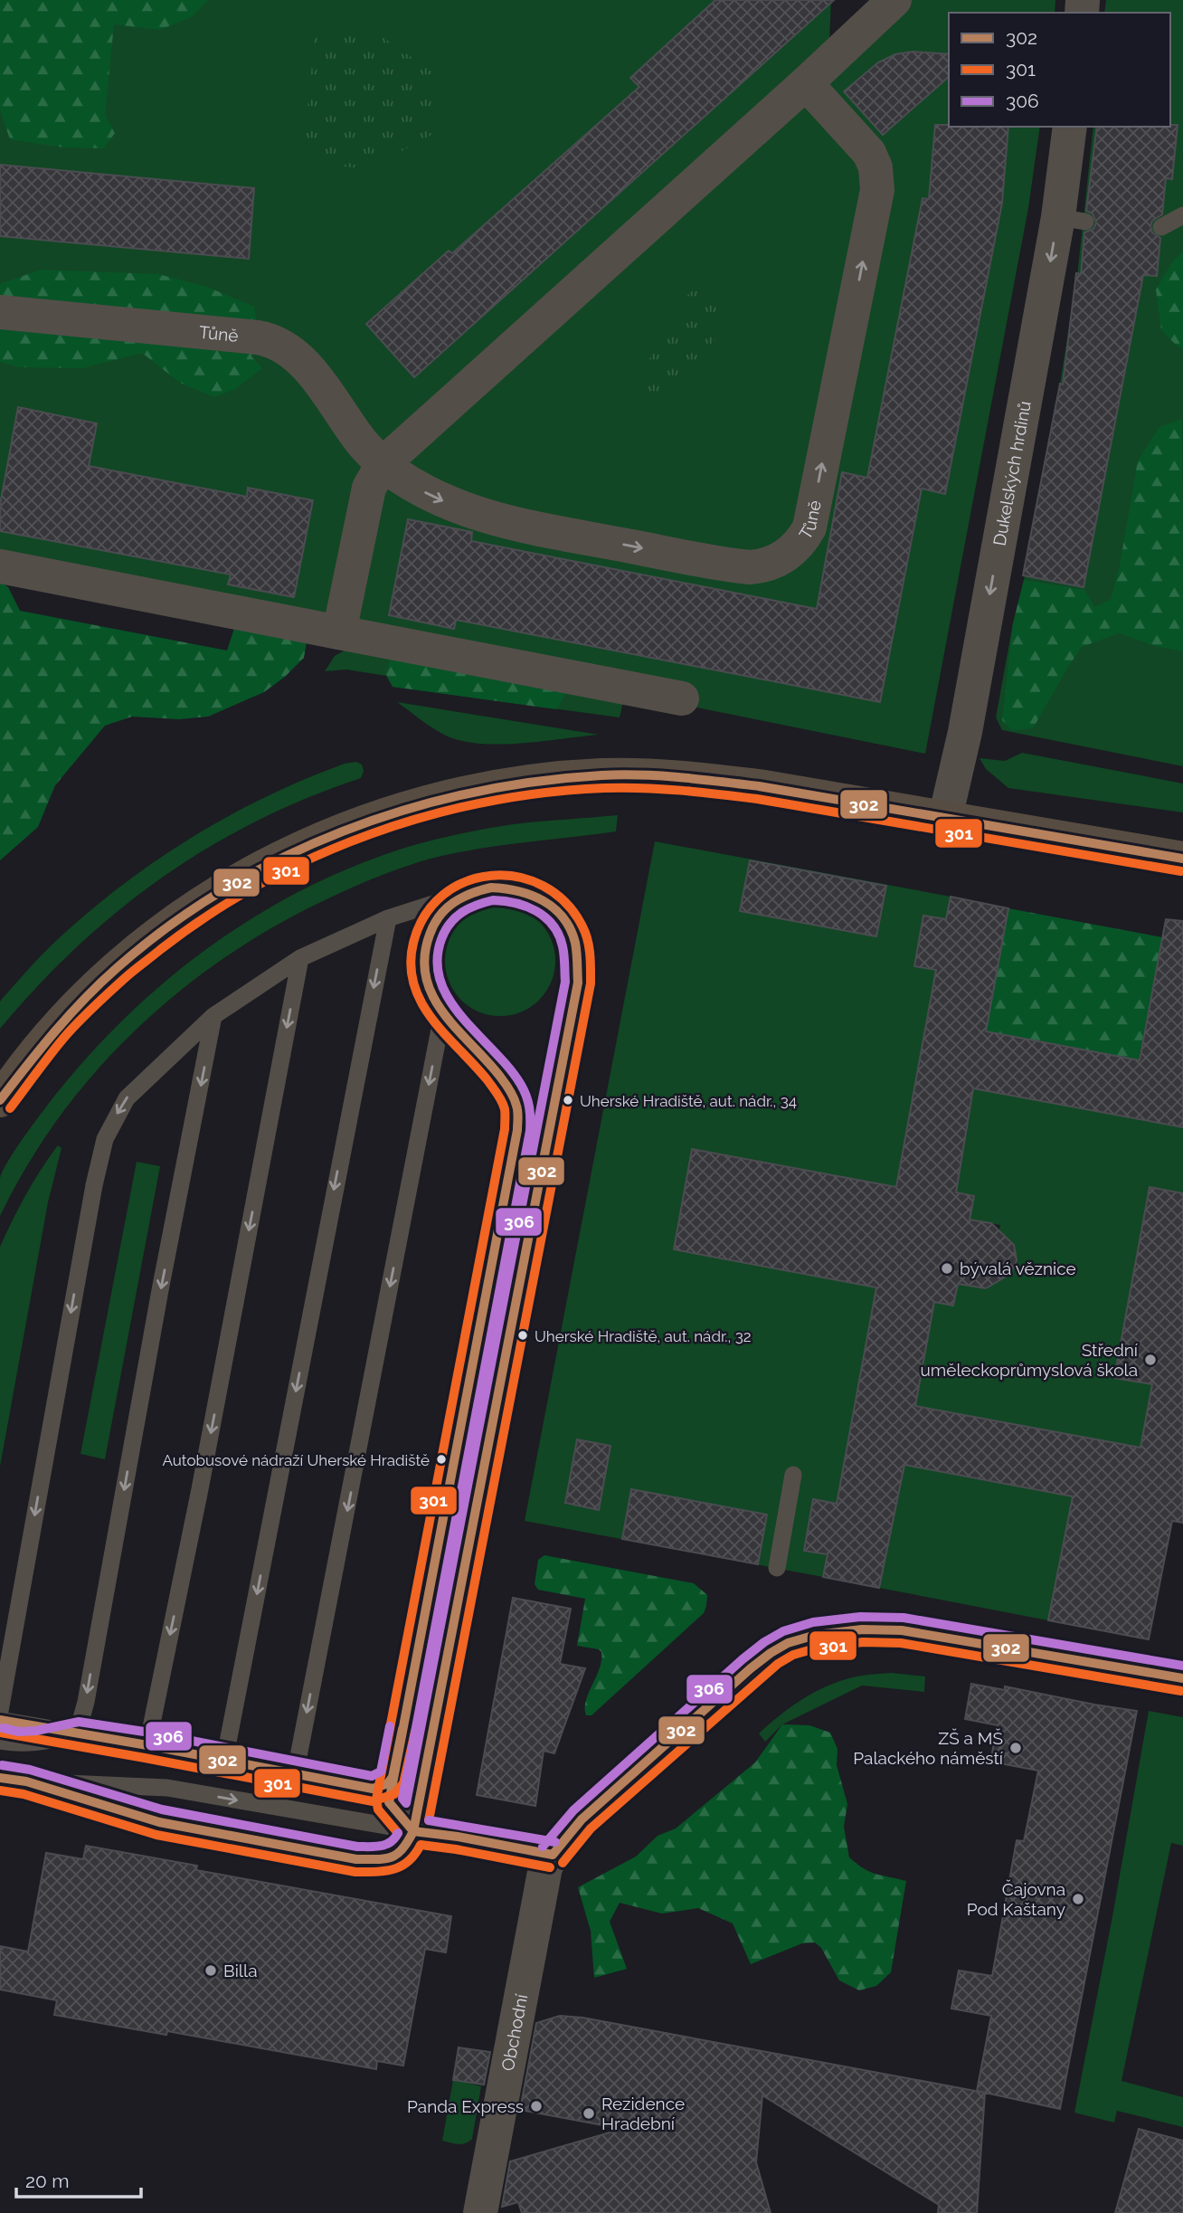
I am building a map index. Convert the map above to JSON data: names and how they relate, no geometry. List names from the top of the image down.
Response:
{
  "streets": {
    "street": ["Tůně", "Dukelských hrdinů", "Obchodní"]
  },
  "one_way": ["Dukelských hrdinů"],
  "places": [
    "Uherské Hradiště, aut. nádr., 34",
    "bývalá věznice",
    "Uherské Hradiště, aut. nádr., 32",
    "Střední uměleckoprůmyslová škola",
    "Autobusové nádraží Uherské Hradiště",
    "ZŠ a MŠ Palackého náměstí",
    "Čajovna Pod Kaštany",
    "Billa",
    "Panda Express",
    "Rezidence Hradební"
  ],
  "lines": ["transit line 302", "transit line 301", "transit line 306"],
  "legend": ["302", "301", "306"],
  "scale_bar": "20 m"
}
